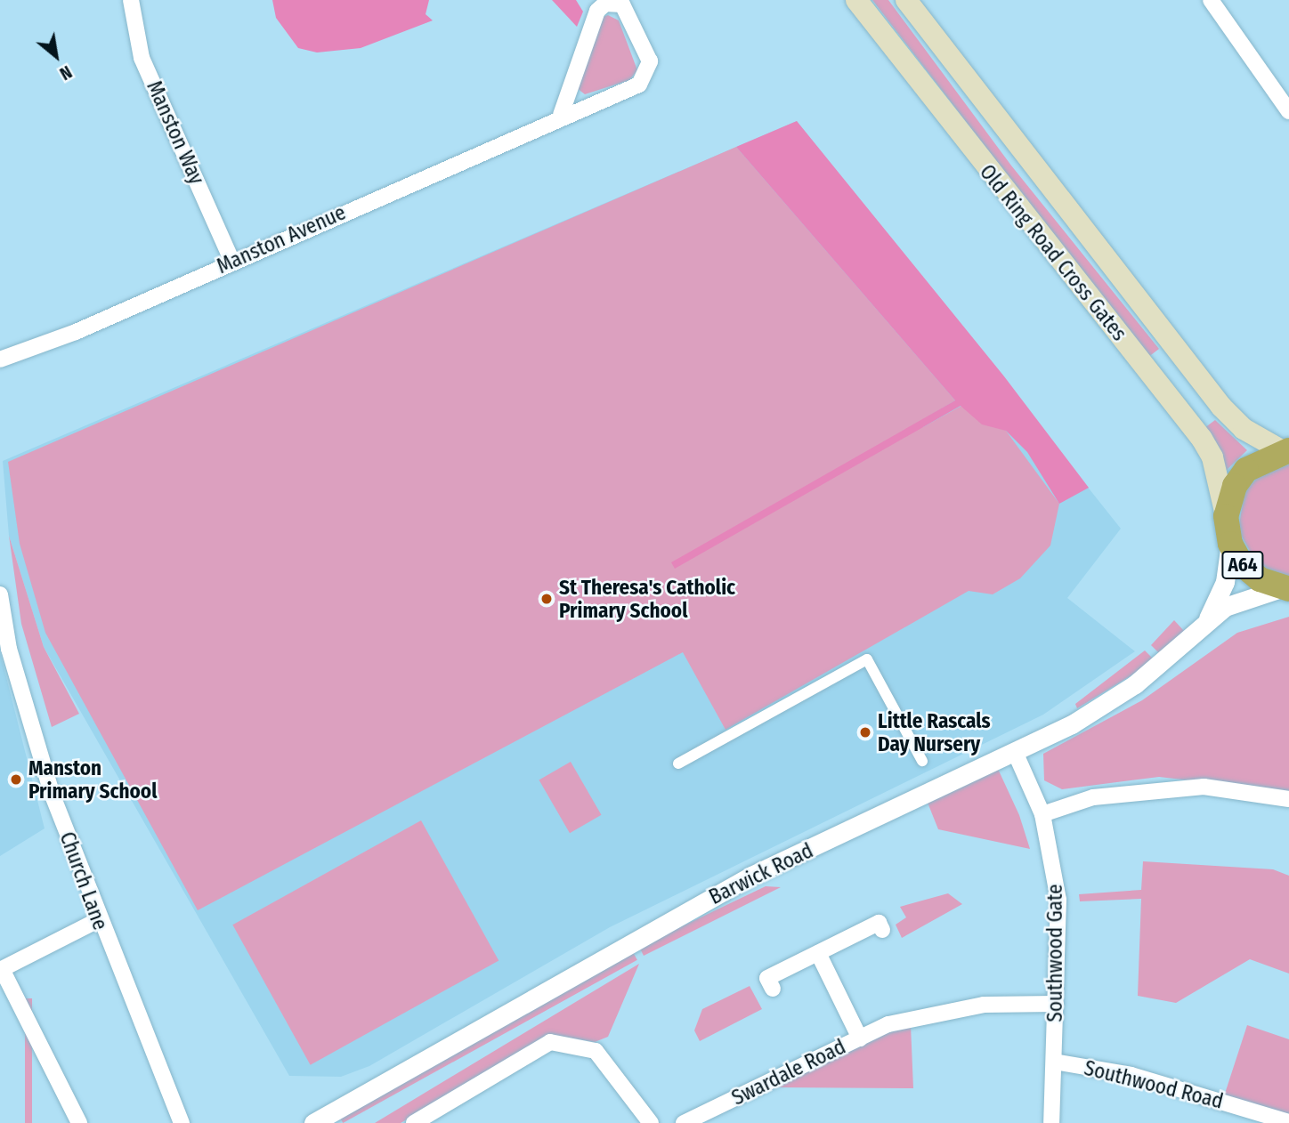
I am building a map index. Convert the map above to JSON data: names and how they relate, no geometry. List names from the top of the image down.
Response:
{
  "streets": {
    "highway": ["A64"],
    "main road": ["Old Ring Road Cross Gates"],
    "street": [
      "Manston Way",
      "Manston Avenue",
      "Barwick Road",
      "Church Lane",
      "Southwood Gate",
      "Swardale Road",
      "Southwood Road"
    ]
  },
  "crossings": [
    ["Manston Way", "Manston Avenue"],
    ["Old Ring Road Cross Gates", "A64"],
    ["A64", "Barwick Road"],
    ["Barwick Road", "Southwood Gate"],
    ["Southwood Gate", "Swardale Road"],
    ["Southwood Gate", "Southwood Road"]
  ],
  "places": ["St Theresa's Catholic Primary School", "Little Rascals Day Nursery", "Manston Primary School"],
  "north": "bottom right"
}
